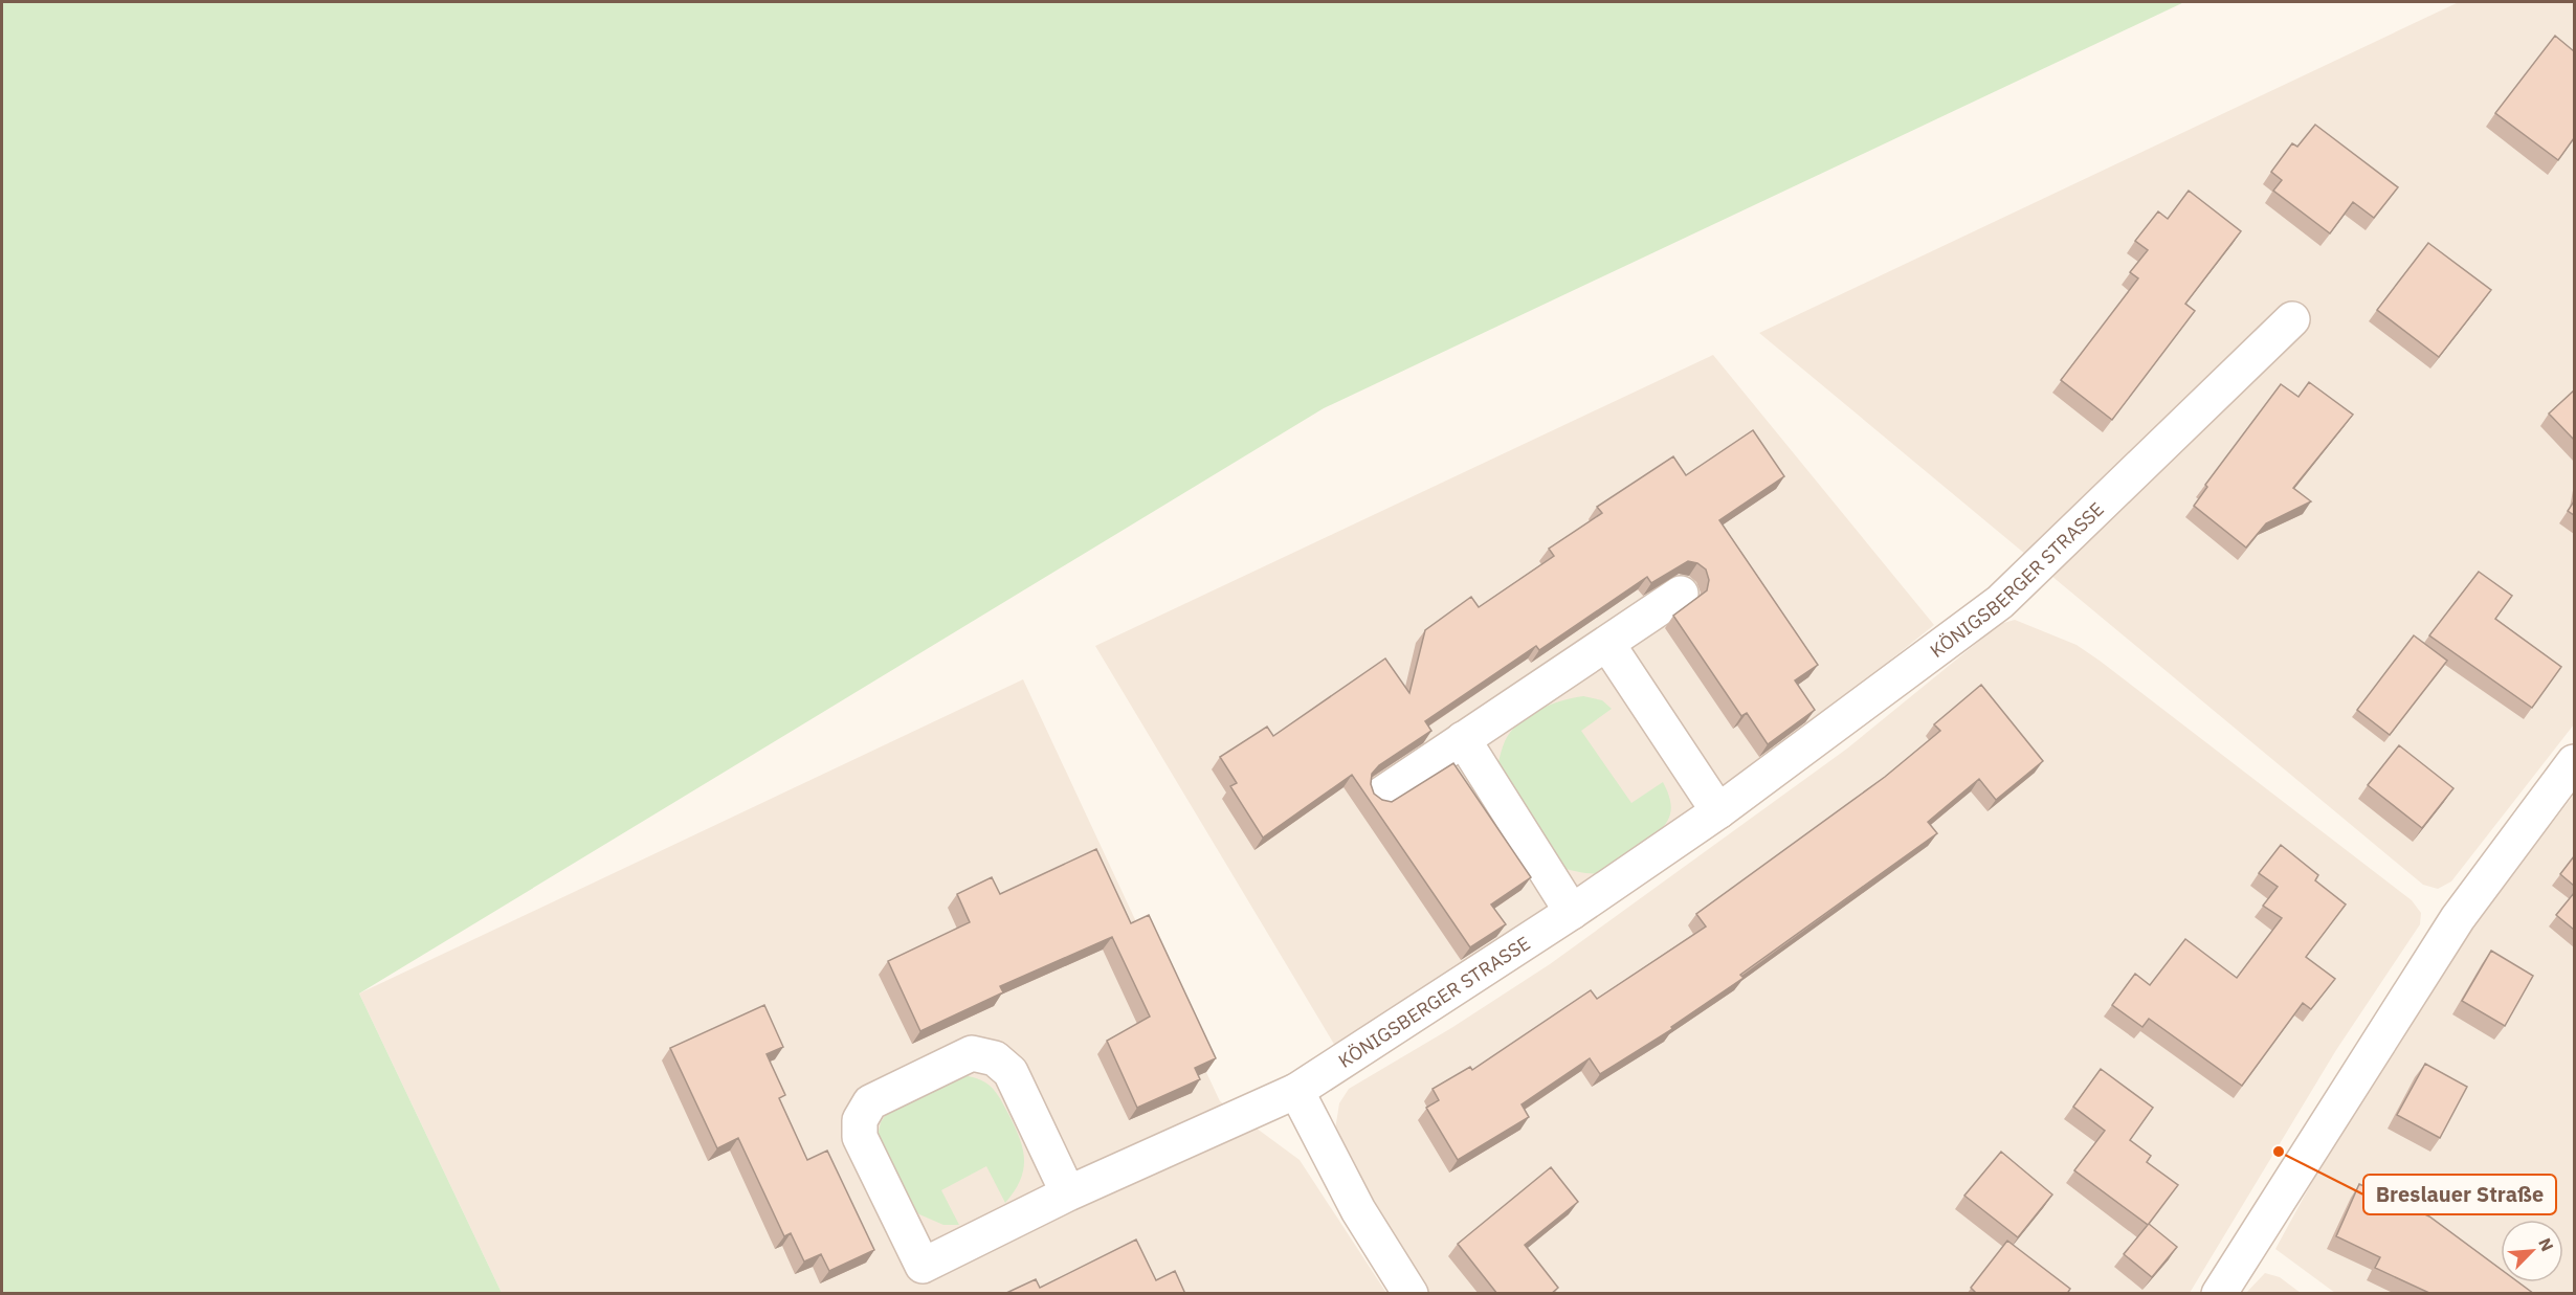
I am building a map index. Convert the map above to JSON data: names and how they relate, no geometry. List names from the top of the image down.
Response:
{
  "streets": {
    "street": ["KÖNIGSBERGER STRASSE"]
  },
  "places": ["Breslauer Straße"],
  "north": "top right"
}
